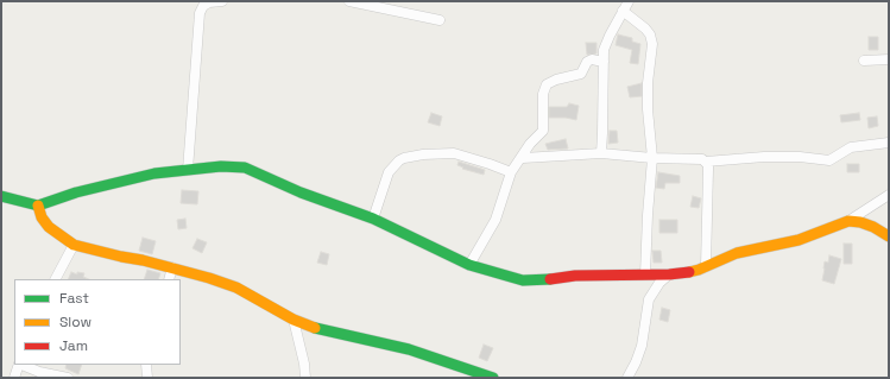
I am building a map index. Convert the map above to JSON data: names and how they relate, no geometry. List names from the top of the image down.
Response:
{
  "legend": ["Fast", "Slow", "Jam"]
}
